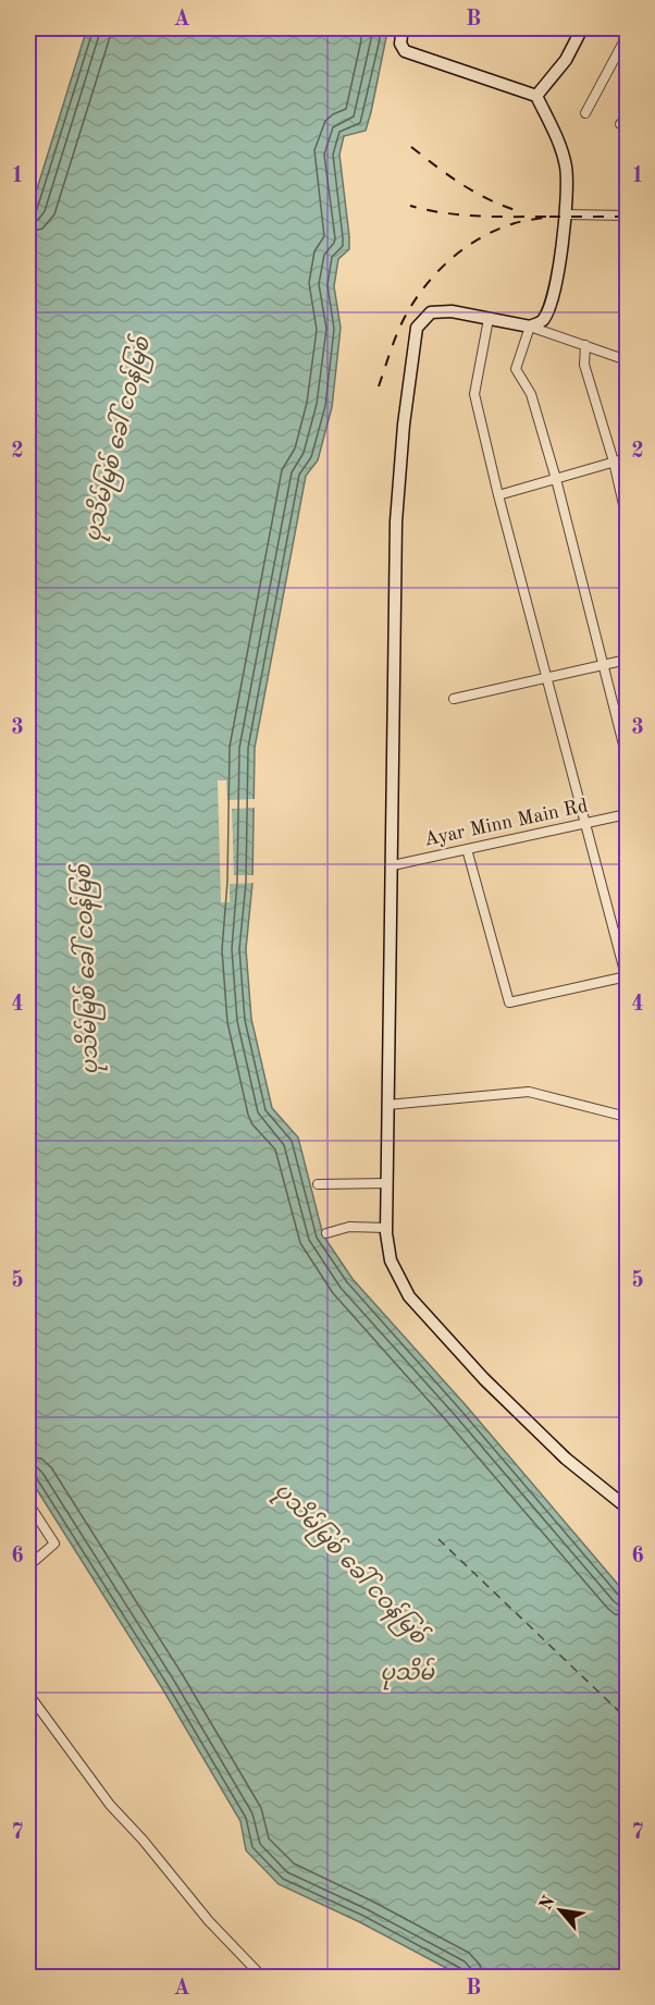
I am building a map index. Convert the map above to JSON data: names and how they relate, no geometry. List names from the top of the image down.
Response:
{
  "streets": {
    "street": ["Ayar Minn Main Rd"]
  },
  "water": ["ပုသိမ်မြစ် ခေါ် ငဝန်မြစ်", "ပုသိမ်"],
  "north": "top left",
  "grid": {
    "columns": ["A", "B"],
    "rows": [
      "1",
      "2",
      "3",
      "4",
      "5",
      "6",
      "7"
    ]
  }
}
